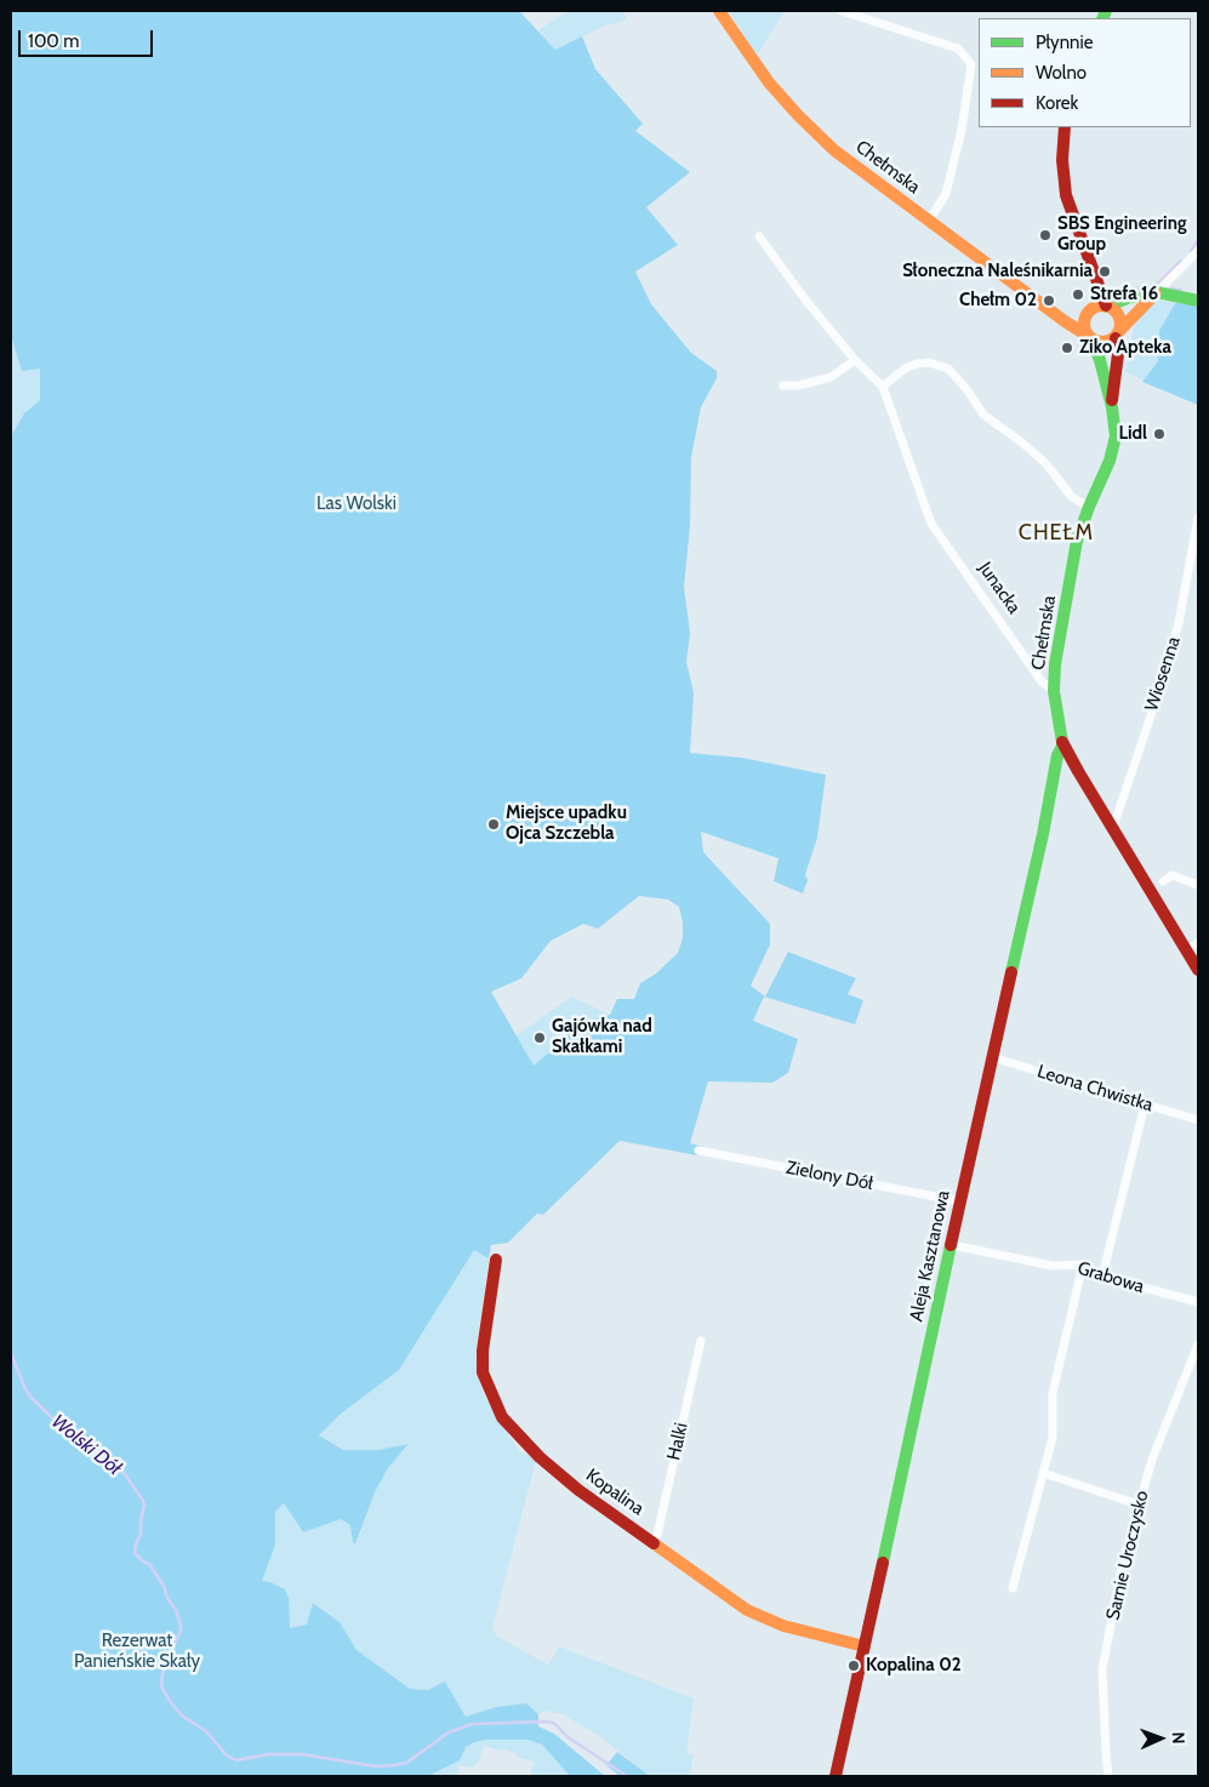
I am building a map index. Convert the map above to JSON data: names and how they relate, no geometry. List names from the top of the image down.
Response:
{
  "streets": {
    "street": [
      "Chełmska",
      "Junacka",
      "Wiosenna",
      "Leona Chwistka",
      "Zielony Dół",
      "Aleja Kasztanowa",
      "Grabowa",
      "Halki",
      "Kopalina",
      "Sarnie Uroczysko"
    ]
  },
  "crossings": [
    ["Chełmska", "Junacka"],
    ["Leona Chwistka", "Aleja Kasztanowa"],
    ["Zielony Dół", "Aleja Kasztanowa"],
    ["Aleja Kasztanowa", "Grabowa"],
    ["Aleja Kasztanowa", "Kopalina"],
    ["Halki", "Kopalina"]
  ],
  "districts": ["CHEŁM"],
  "water": ["Wolski Dół"],
  "parks": ["Las Wolski", "Rezerwat Panieńskie Skały"],
  "places": [
    "SBS Engineering Group",
    "Słoneczna Naleśnikarnia",
    "Strefa 16",
    "Chełm 02",
    "Ziko Apteka",
    "Lidl",
    "Miejsce upadku Ojca Szczebla",
    "Gajówka nad Skałkami",
    "Kopalina 02"
  ],
  "legend": ["Płynnie", "Wolno", "Korek"],
  "scale_bar": "100 m",
  "north": "right"
}
